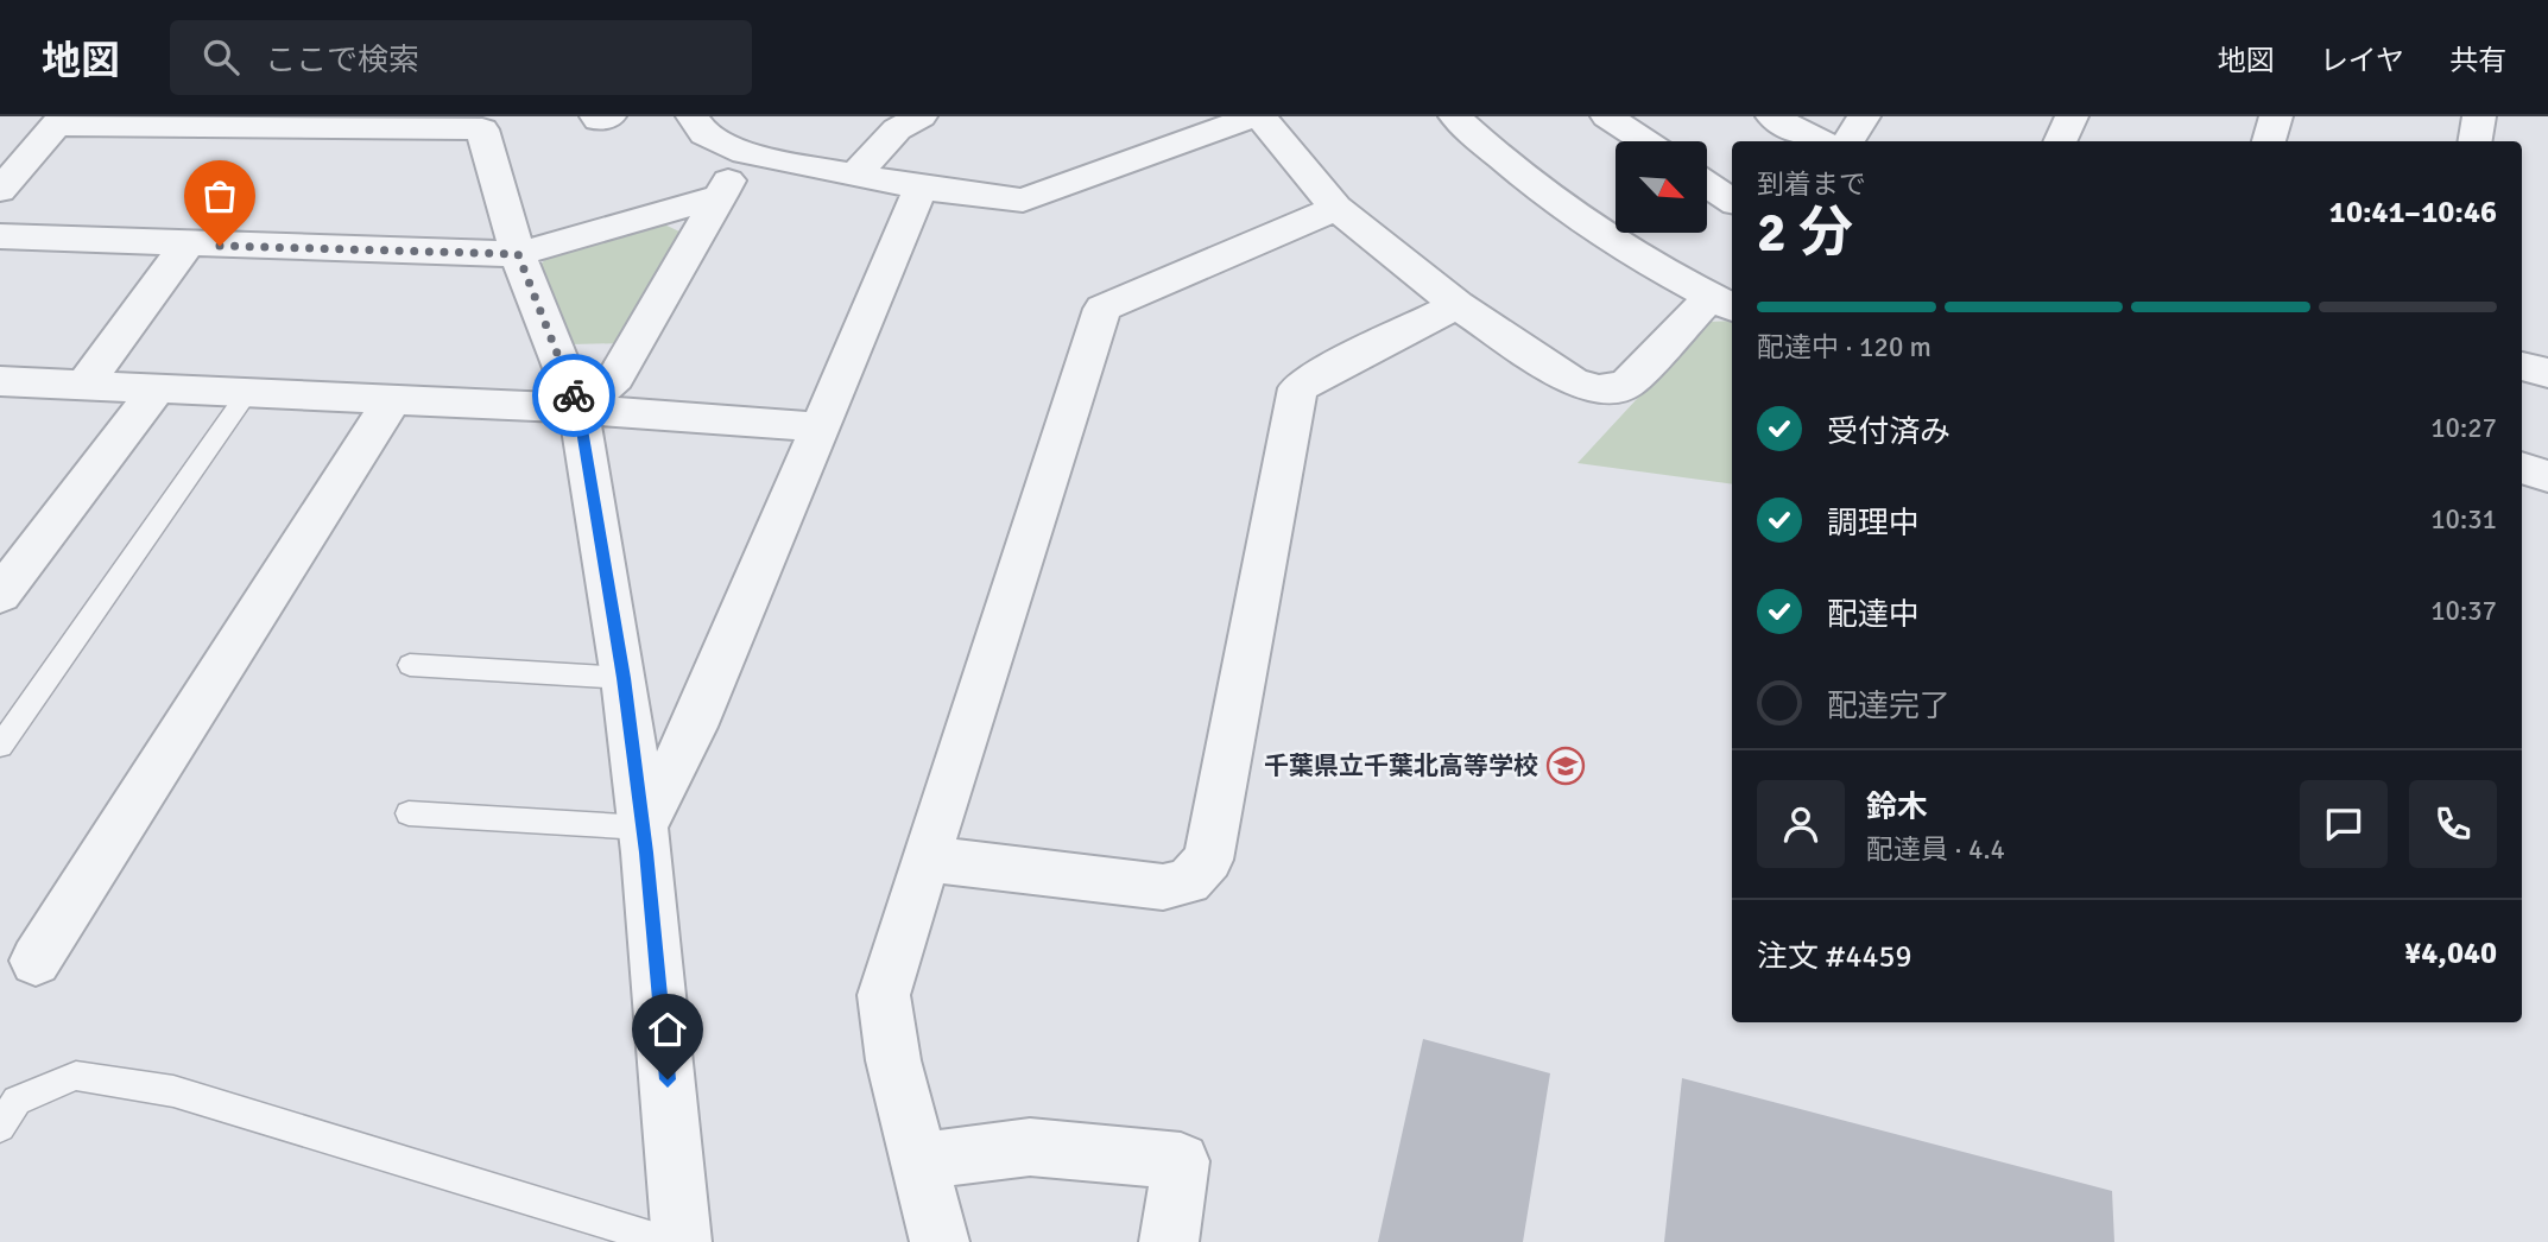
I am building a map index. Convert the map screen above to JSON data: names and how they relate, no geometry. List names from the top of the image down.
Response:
{
  "places": {
    "school or university": ["千葉県立千葉北高等学校"]
  },
  "north": "bottom right",
  "page": {
    "header": "地図",
    "search": "ここで検索",
    "nav": ["地図", "レイヤ", "共有"],
    "heading": ["2 分", "到着まで", "10:41–10:46"],
    "panel": [
      "鈴木",
      "配達員 · 4.4",
      "注文 #4459",
      "¥4,040"
    ],
    "bar": "配達中 · 120 m",
    "list": [
      ["受付済み", "10:27"],
      ["調理中", "10:31"],
      ["配達中", "10:37"],
      "配達完了"
    ]
  }
}
